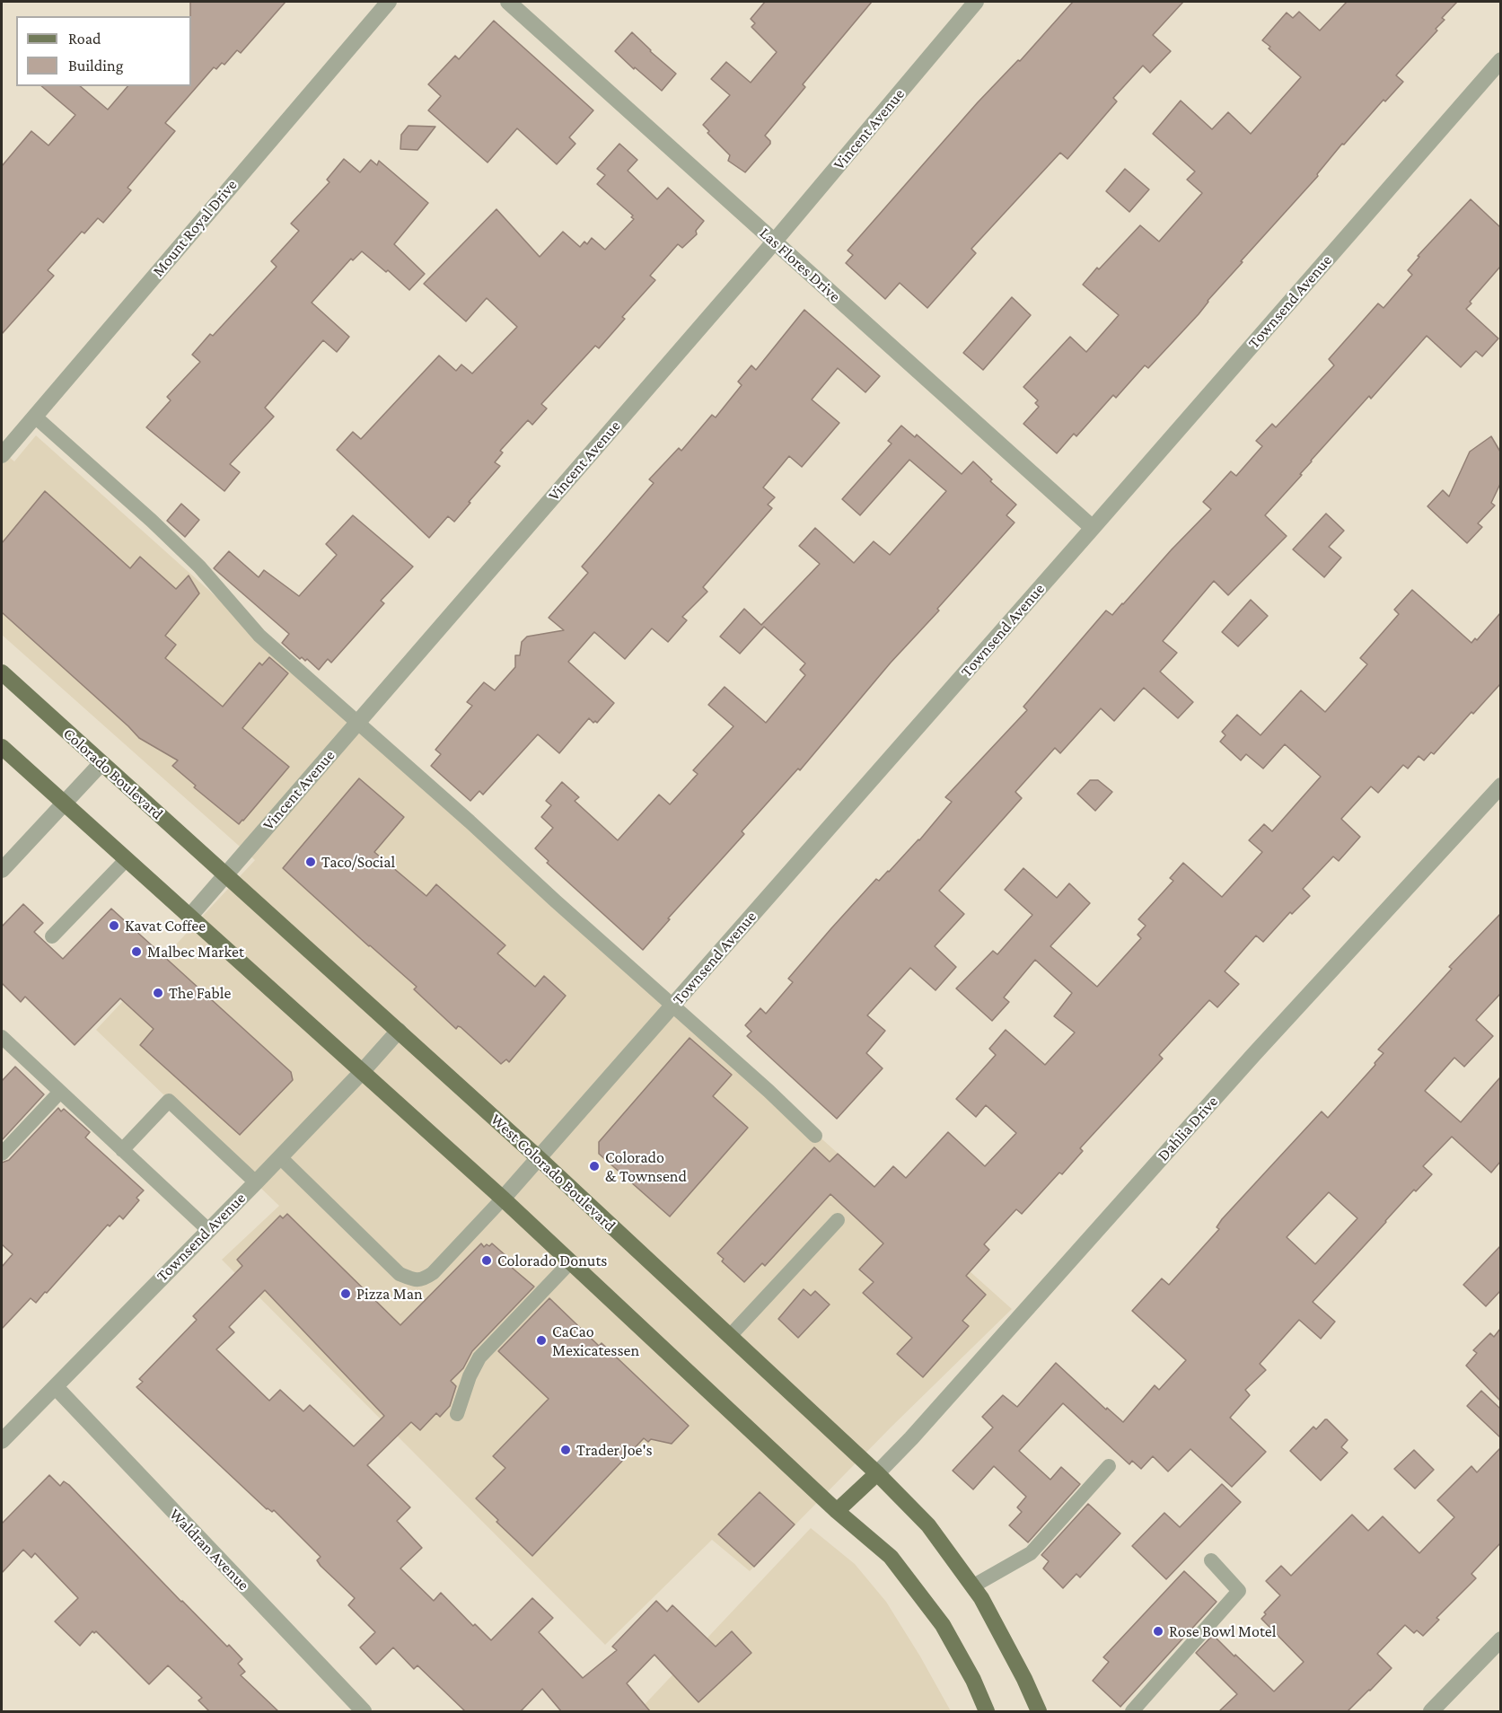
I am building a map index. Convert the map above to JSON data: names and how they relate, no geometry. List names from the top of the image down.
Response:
{
  "streets": {
    "main road": ["Colorado Boulevard", "West Colorado Boulevard"],
    "street": [
      "Vincent Avenue",
      "Mount Royal Drive",
      "Las Flores Drive",
      "Townsend Avenue",
      "Dahlia Drive",
      "Waldran Avenue"
    ]
  },
  "crossings": [
    ["Vincent Avenue", "Las Flores Drive"],
    ["Vincent Avenue", "Colorado Boulevard"],
    ["Vincent Avenue", "West Colorado Boulevard"],
    ["Las Flores Drive", "Townsend Avenue"],
    ["Townsend Avenue", "West Colorado Boulevard"],
    ["Townsend Avenue", "Waldran Avenue"],
    ["Colorado Boulevard", "West Colorado Boulevard"],
    ["Dahlia Drive", "West Colorado Boulevard"]
  ],
  "places": [
    "Taco/Social",
    "Kavat Coffee",
    "Malbec Market",
    "The Fable",
    "Colorado & Townsend",
    "Colorado Donuts",
    "Pizza Man",
    "CaCao Mexicatessen",
    "Trader Joe's",
    "Rose Bowl Motel"
  ],
  "legend": ["Road", "Building"]
}
